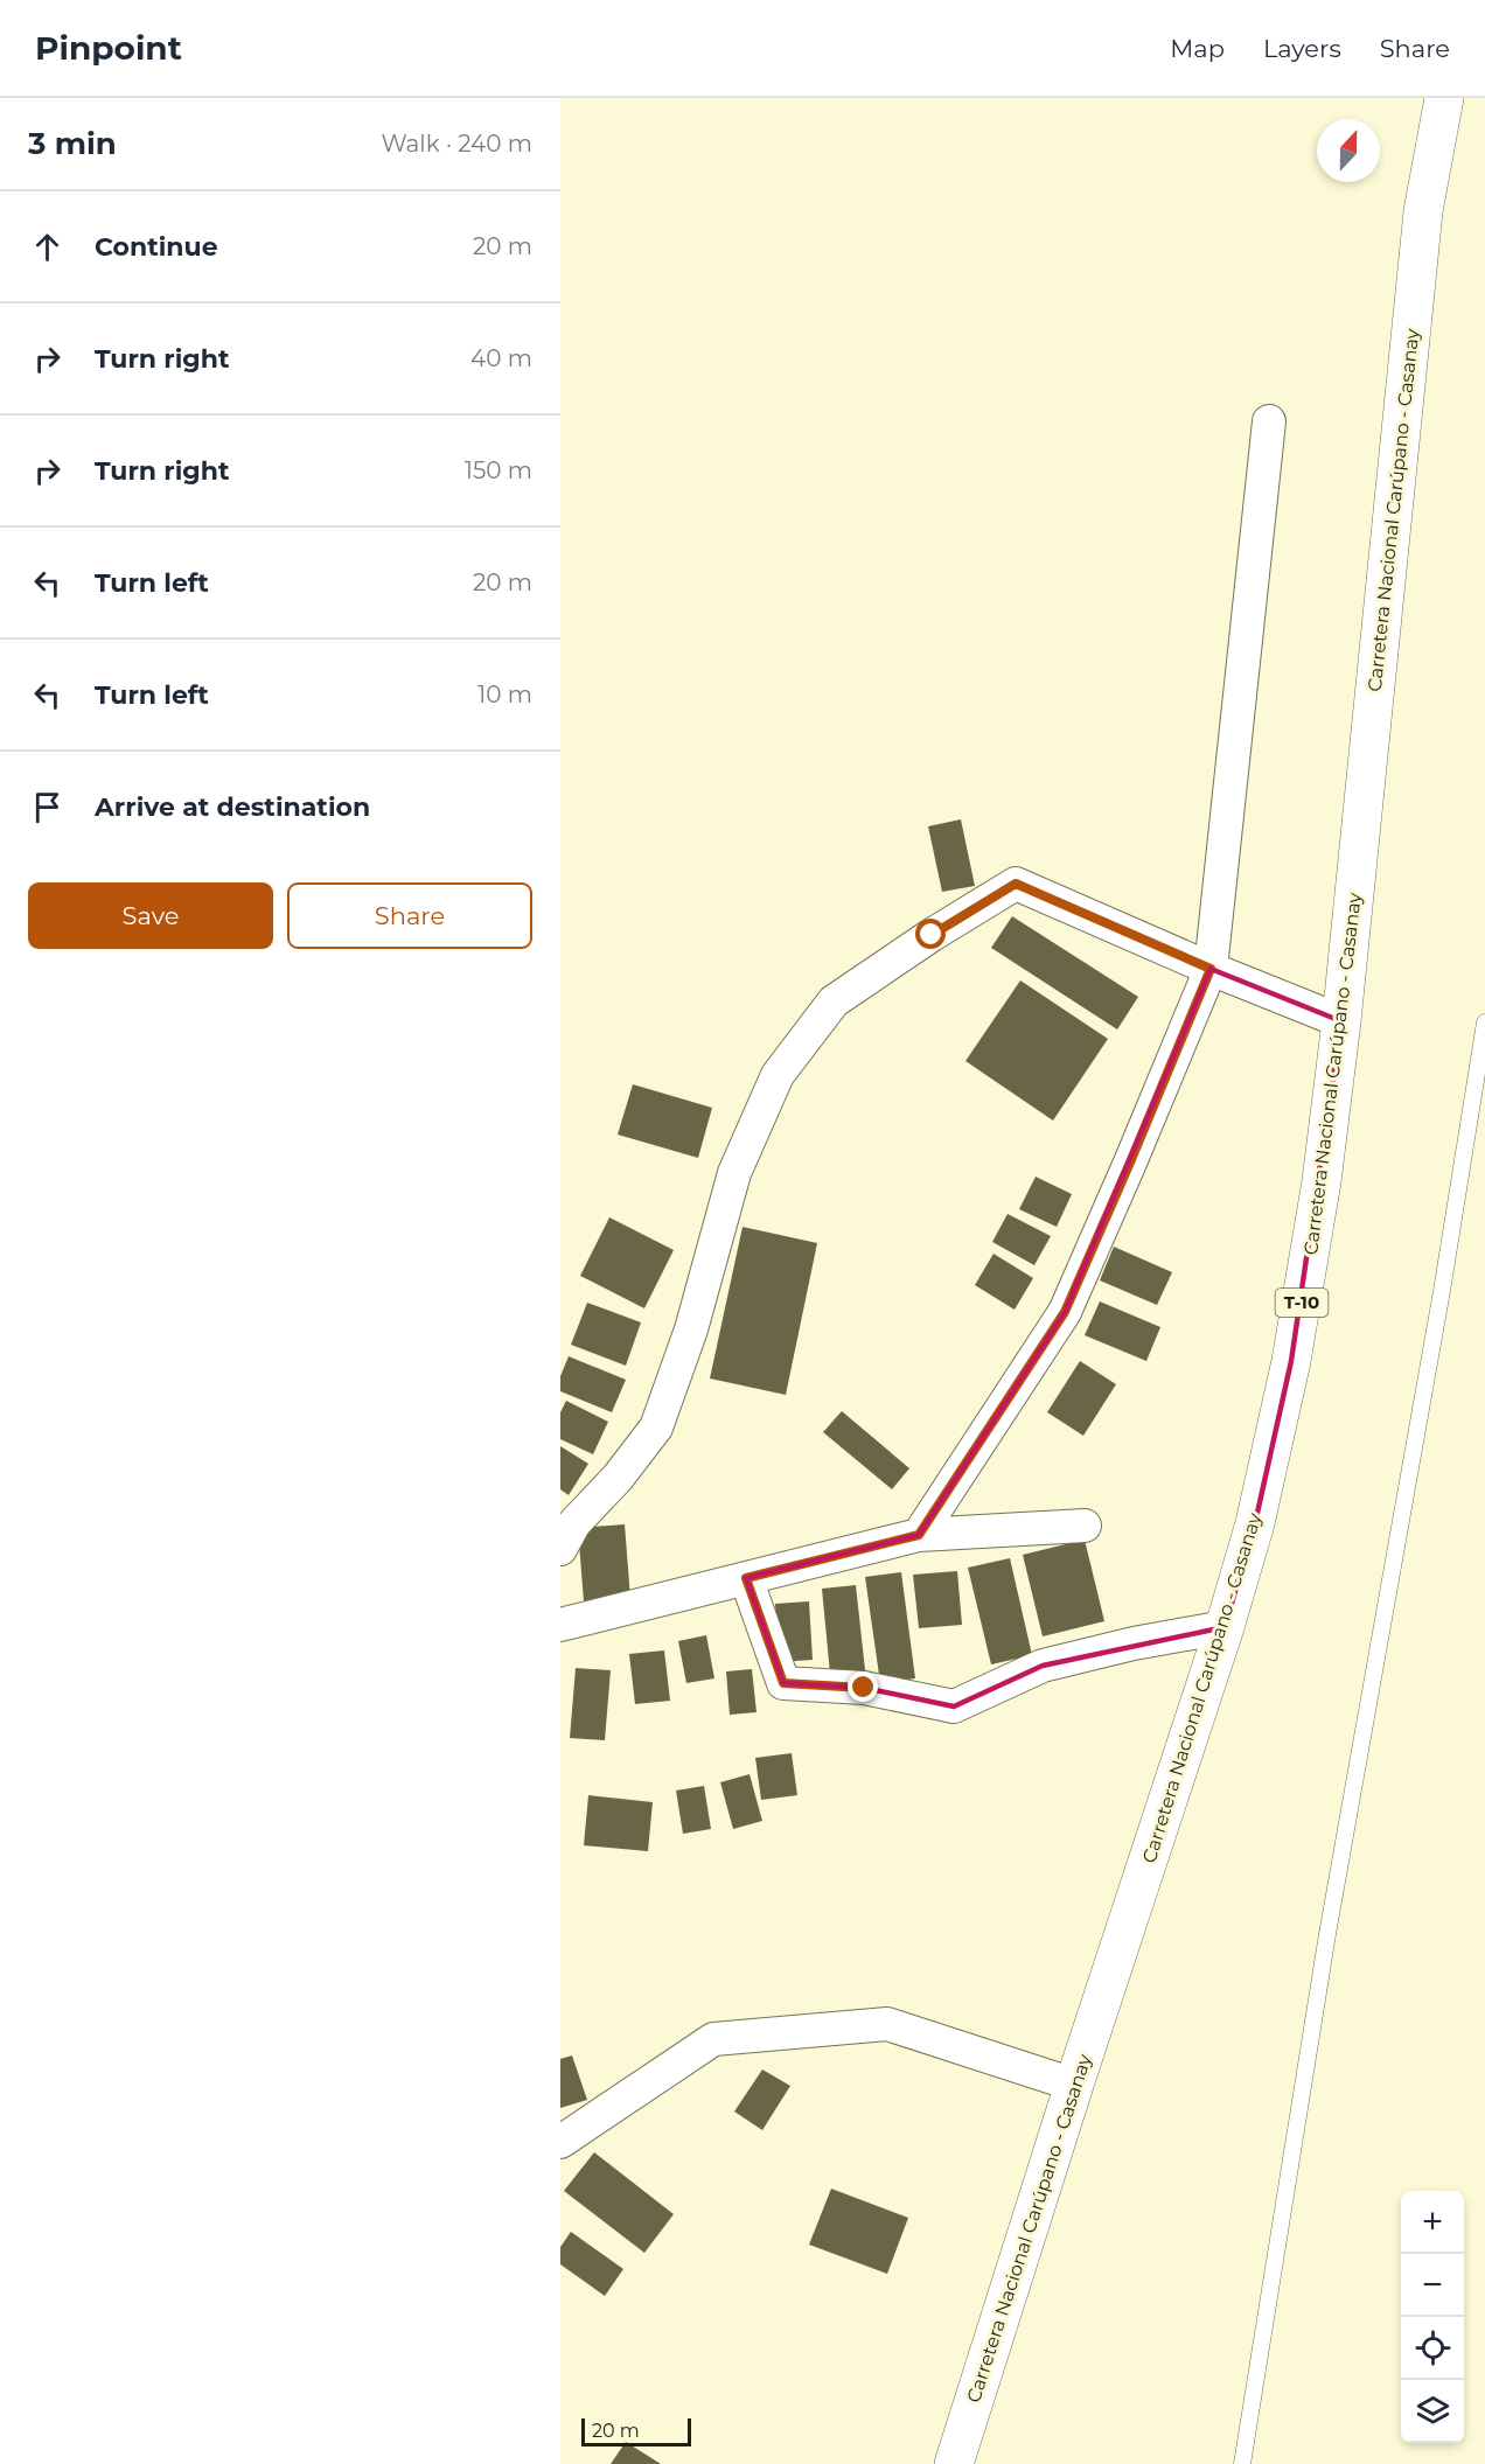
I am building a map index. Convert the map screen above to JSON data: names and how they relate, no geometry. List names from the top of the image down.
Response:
{
  "streets": {
    "highway": ["Carretera Nacional Carúpano - Casanay", "T-10"]
  },
  "scale_bar": "20 m",
  "north": "top",
  "page": {
    "header": "Pinpoint",
    "nav": ["Map", "Layers", "Share"],
    "heading": ["3 min", "Walk · 240 m"],
    "list": [
      ["Continue", "20 m"],
      ["Turn right", "40 m"],
      ["Turn right", "150 m"],
      ["Turn left", "20 m"],
      ["Turn left", "10 m"],
      "Arrive at destination"
    ],
    "buttons": ["Save", "Share"],
    "map_buttons": ["+", "−"],
    "scale": "20 m"
  }
}
